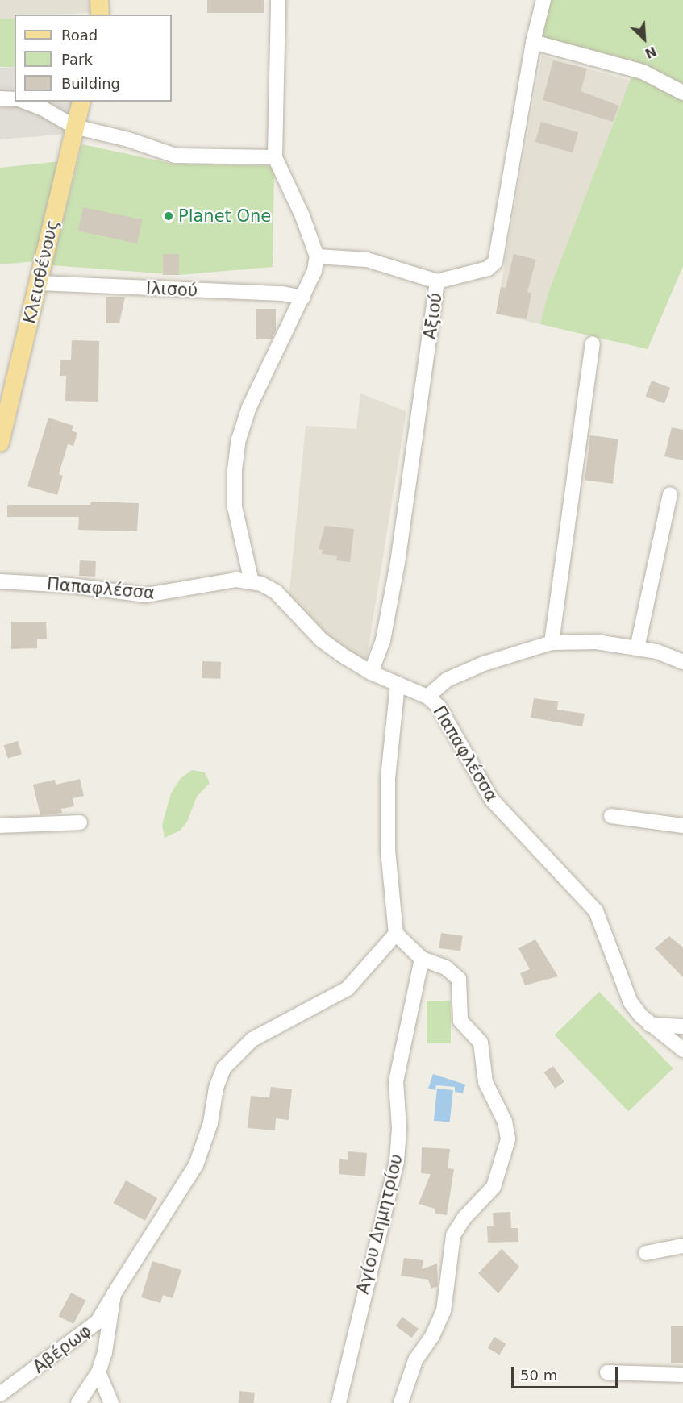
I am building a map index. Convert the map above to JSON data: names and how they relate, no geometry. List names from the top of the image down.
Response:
{
  "streets": {
    "main road": ["Κλεισθένους"],
    "street": [
      "Ιλισού",
      "Αξιού",
      "Παπαφλέσσα",
      "Αγίου Δημητρίου",
      "Αβέρωφ"
    ]
  },
  "crossings": [
    ["Κλεισθένους", "Ιλισού"],
    ["Αξιού", "Παπαφλέσσα"]
  ],
  "places": ["Planet One"],
  "legend": ["Road", "Park", "Building"],
  "scale_bar": "50 m",
  "north": "bottom right"
}
